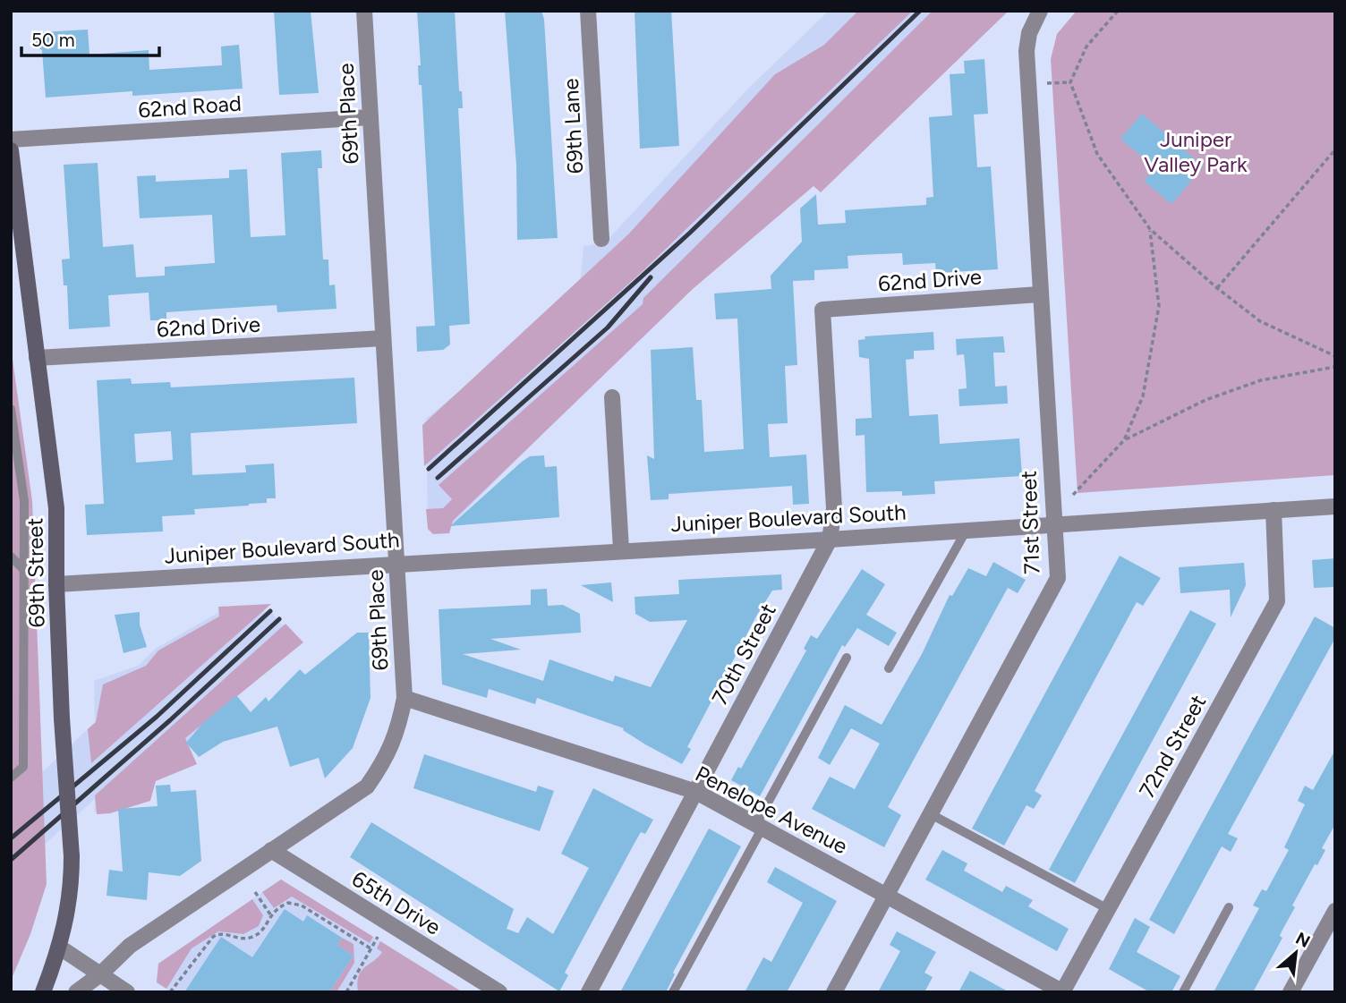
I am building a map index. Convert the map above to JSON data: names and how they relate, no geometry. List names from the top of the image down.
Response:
{
  "streets": {
    "main road": ["69th Street"],
    "street": [
      "62nd Road",
      "69th Place",
      "69th Lane",
      "62nd Drive",
      "Juniper Boulevard South",
      "71st Street",
      "70th Street",
      "72nd Street",
      "Penelope Avenue",
      "65th Drive"
    ]
  },
  "crossings": [
    ["62nd Road", "69th Place"],
    ["69th Place", "62nd Drive"],
    ["69th Place", "Juniper Boulevard South"],
    ["69th Place", "Penelope Avenue"],
    ["69th Place", "65th Drive"],
    ["62nd Drive", "71st Street"],
    ["62nd Drive", "69th Street"],
    ["62nd Drive", "70th Street"],
    ["Juniper Boulevard South", "71st Street"],
    ["Juniper Boulevard South", "69th Street"],
    ["Juniper Boulevard South", "70th Street"],
    ["Juniper Boulevard South", "72nd Street"],
    ["71st Street", "Penelope Avenue"],
    ["70th Street", "Penelope Avenue"],
    ["72nd Street", "Penelope Avenue"]
  ],
  "parks": ["Juniper Valley Park"],
  "scale_bar": "50 m",
  "north": "top right"
}
